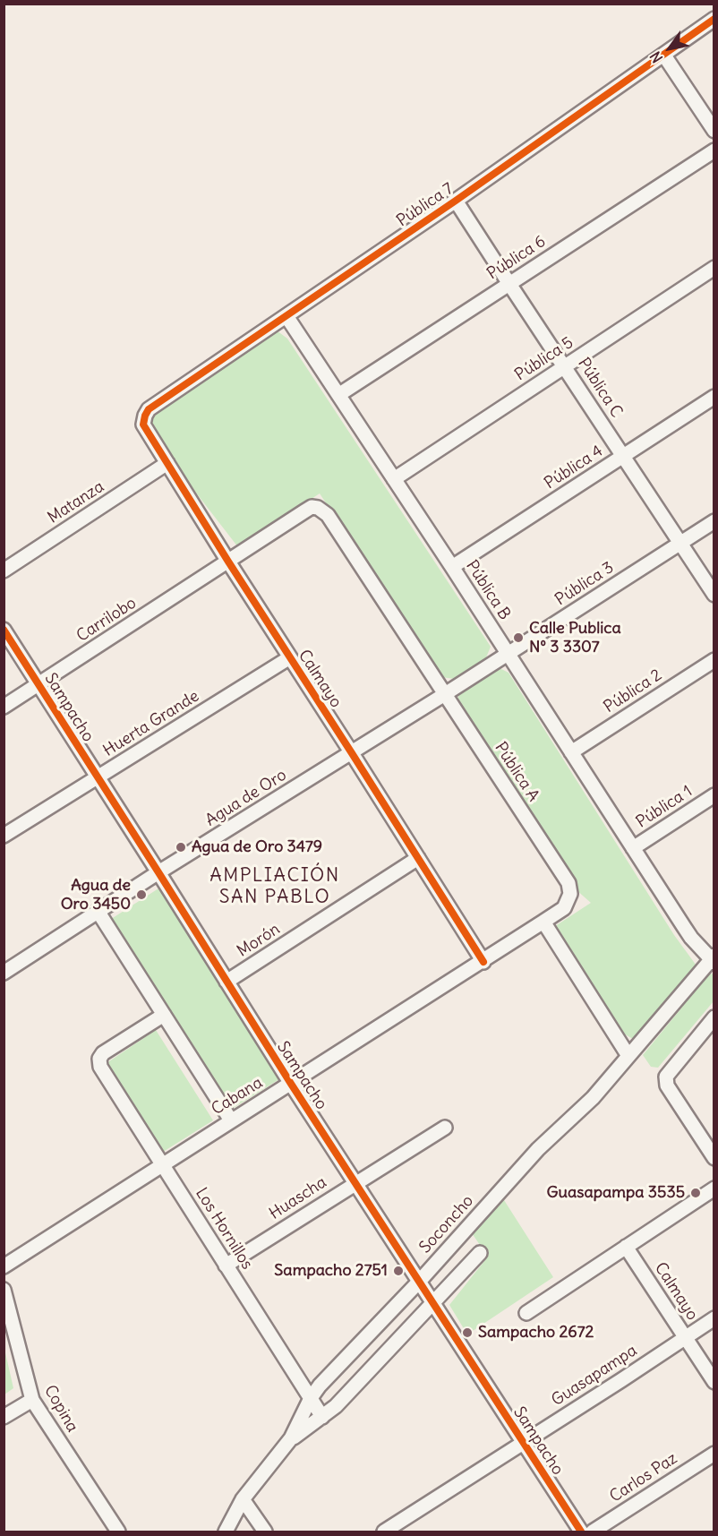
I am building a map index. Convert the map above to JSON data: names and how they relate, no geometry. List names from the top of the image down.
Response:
{
  "streets": {
    "street": [
      "Pública 7",
      "Pública 6",
      "Pública 5",
      "Pública C",
      "Pública 4",
      "Matanza",
      "Pública 3",
      "Pública B",
      "Carrilobo",
      "Calmayo",
      "Pública 2",
      "Sampacho",
      "Huerta Grande",
      "Pública A",
      "Agua de Oro",
      "Pública 1",
      "Morón",
      "Cabana",
      "Huascha",
      "Soconcho",
      "Los Hornillos",
      "Guasapampa",
      "Copina",
      "Carlos Paz"
    ]
  },
  "crossings": [
    ["Pública 7", "Pública C"],
    ["Pública 7", "Pública B"],
    ["Pública 7", "Calmayo"],
    ["Pública 6", "Pública C"],
    ["Pública 6", "Pública B"],
    ["Pública 5", "Pública C"],
    ["Pública 5", "Pública B"],
    ["Pública C", "Pública 4"],
    ["Pública C", "Pública 3"],
    ["Pública 4", "Pública B"],
    ["Matanza", "Calmayo"],
    ["Pública 3", "Pública B"],
    ["Pública 3", "Agua de Oro"],
    ["Pública B", "Pública 2"],
    ["Pública B", "Agua de Oro"],
    ["Pública B", "Pública 1"],
    ["Pública B", "Soconcho"],
    ["Carrilobo", "Calmayo"],
    ["Carrilobo", "Sampacho"],
    ["Carrilobo", "Pública A"],
    ["Calmayo", "Huerta Grande"],
    ["Calmayo", "Pública A"],
    ["Calmayo", "Agua de Oro"],
    ["Calmayo", "Morón"],
    ["Calmayo", "Cabana"],
    ["Calmayo", "Guasapampa"],
    ["Sampacho", "Huerta Grande"],
    ["Sampacho", "Agua de Oro"],
    ["Sampacho", "Morón"],
    ["Sampacho", "Cabana"],
    ["Sampacho", "Huascha"],
    ["Sampacho", "Soconcho"],
    ["Sampacho", "Guasapampa"],
    ["Pública A", "Agua de Oro"],
    ["Pública A", "Cabana"],
    ["Cabana", "Los Hornillos"],
    ["Huascha", "Los Hornillos"],
    ["Soconcho", "Los Hornillos"]
  ],
  "districts": ["AMPLIACIÓN SAN PABLO"],
  "places": [
    "Calle Publica Nº 3 3307",
    "Agua de Oro 3479",
    "Agua de Oro 3450",
    "Guasapampa 3535",
    "Sampacho 2751",
    "Sampacho 2672"
  ],
  "north": "bottom left"
}
